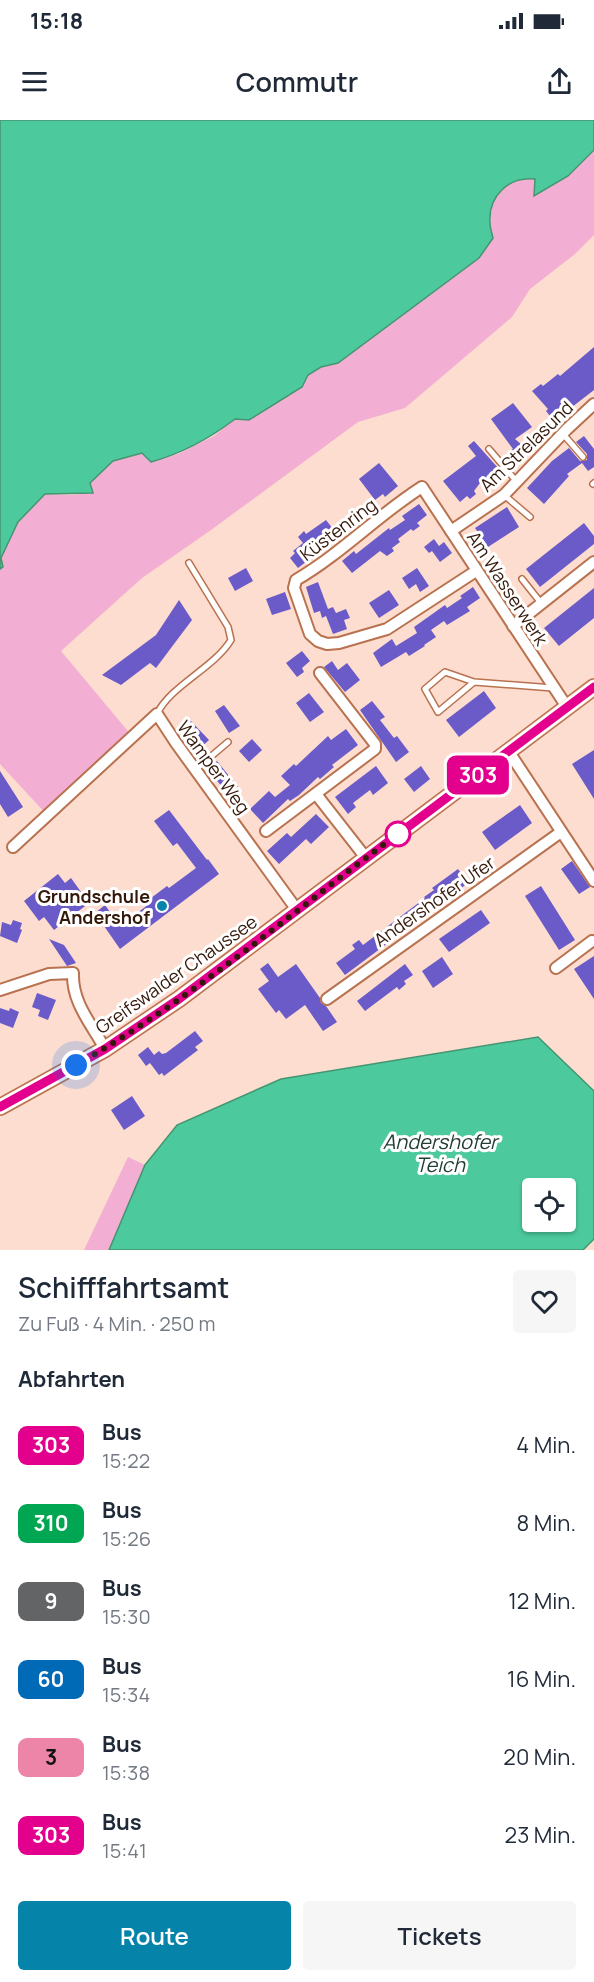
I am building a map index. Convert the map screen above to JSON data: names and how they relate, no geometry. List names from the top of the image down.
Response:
{
  "streets": {
    "main road": ["Greifswalder Chaussee"],
    "street": [
      "Am Strelasund",
      "Küstenring",
      "Am Wasserwerk",
      "Wamper Weg",
      "Andershofer Ufer"
    ]
  },
  "crossings": [
    ["Am Strelasund", "Am Wasserwerk"],
    ["Küstenring", "Am Wasserwerk"],
    ["Am Wasserwerk", "Greifswalder Chaussee"],
    ["Wamper Weg", "Greifswalder Chaussee"]
  ],
  "water": ["Andershofer Teich"],
  "places": ["Grundschule Andershof"],
  "lines": ["bus line 303"],
  "page": {
    "status": "15:18",
    "header": "Commutr",
    "on_map": "303",
    "heading": [
      ["Schifffahrtsamt", "Zu Fuß · 4 Min. · 250 m"],
      "Abfahrten"
    ],
    "list": [
      {
        "mark": "303",
        "name": "Bus",
        "note": "15:22",
        "value": "4 Min."
      },
      {
        "mark": "310",
        "name": "Bus",
        "note": "15:26",
        "value": "8 Min."
      },
      {
        "mark": "9",
        "name": "Bus",
        "note": "15:30",
        "value": "12 Min."
      },
      {
        "mark": "60",
        "name": "Bus",
        "note": "15:34",
        "value": "16 Min."
      },
      {
        "mark": "3",
        "name": "Bus",
        "note": "15:38",
        "value": "20 Min."
      },
      {
        "mark": "303",
        "name": "Bus",
        "note": "15:41",
        "value": "23 Min."
      }
    ],
    "buttons": ["Route", "Tickets"]
  }
}
